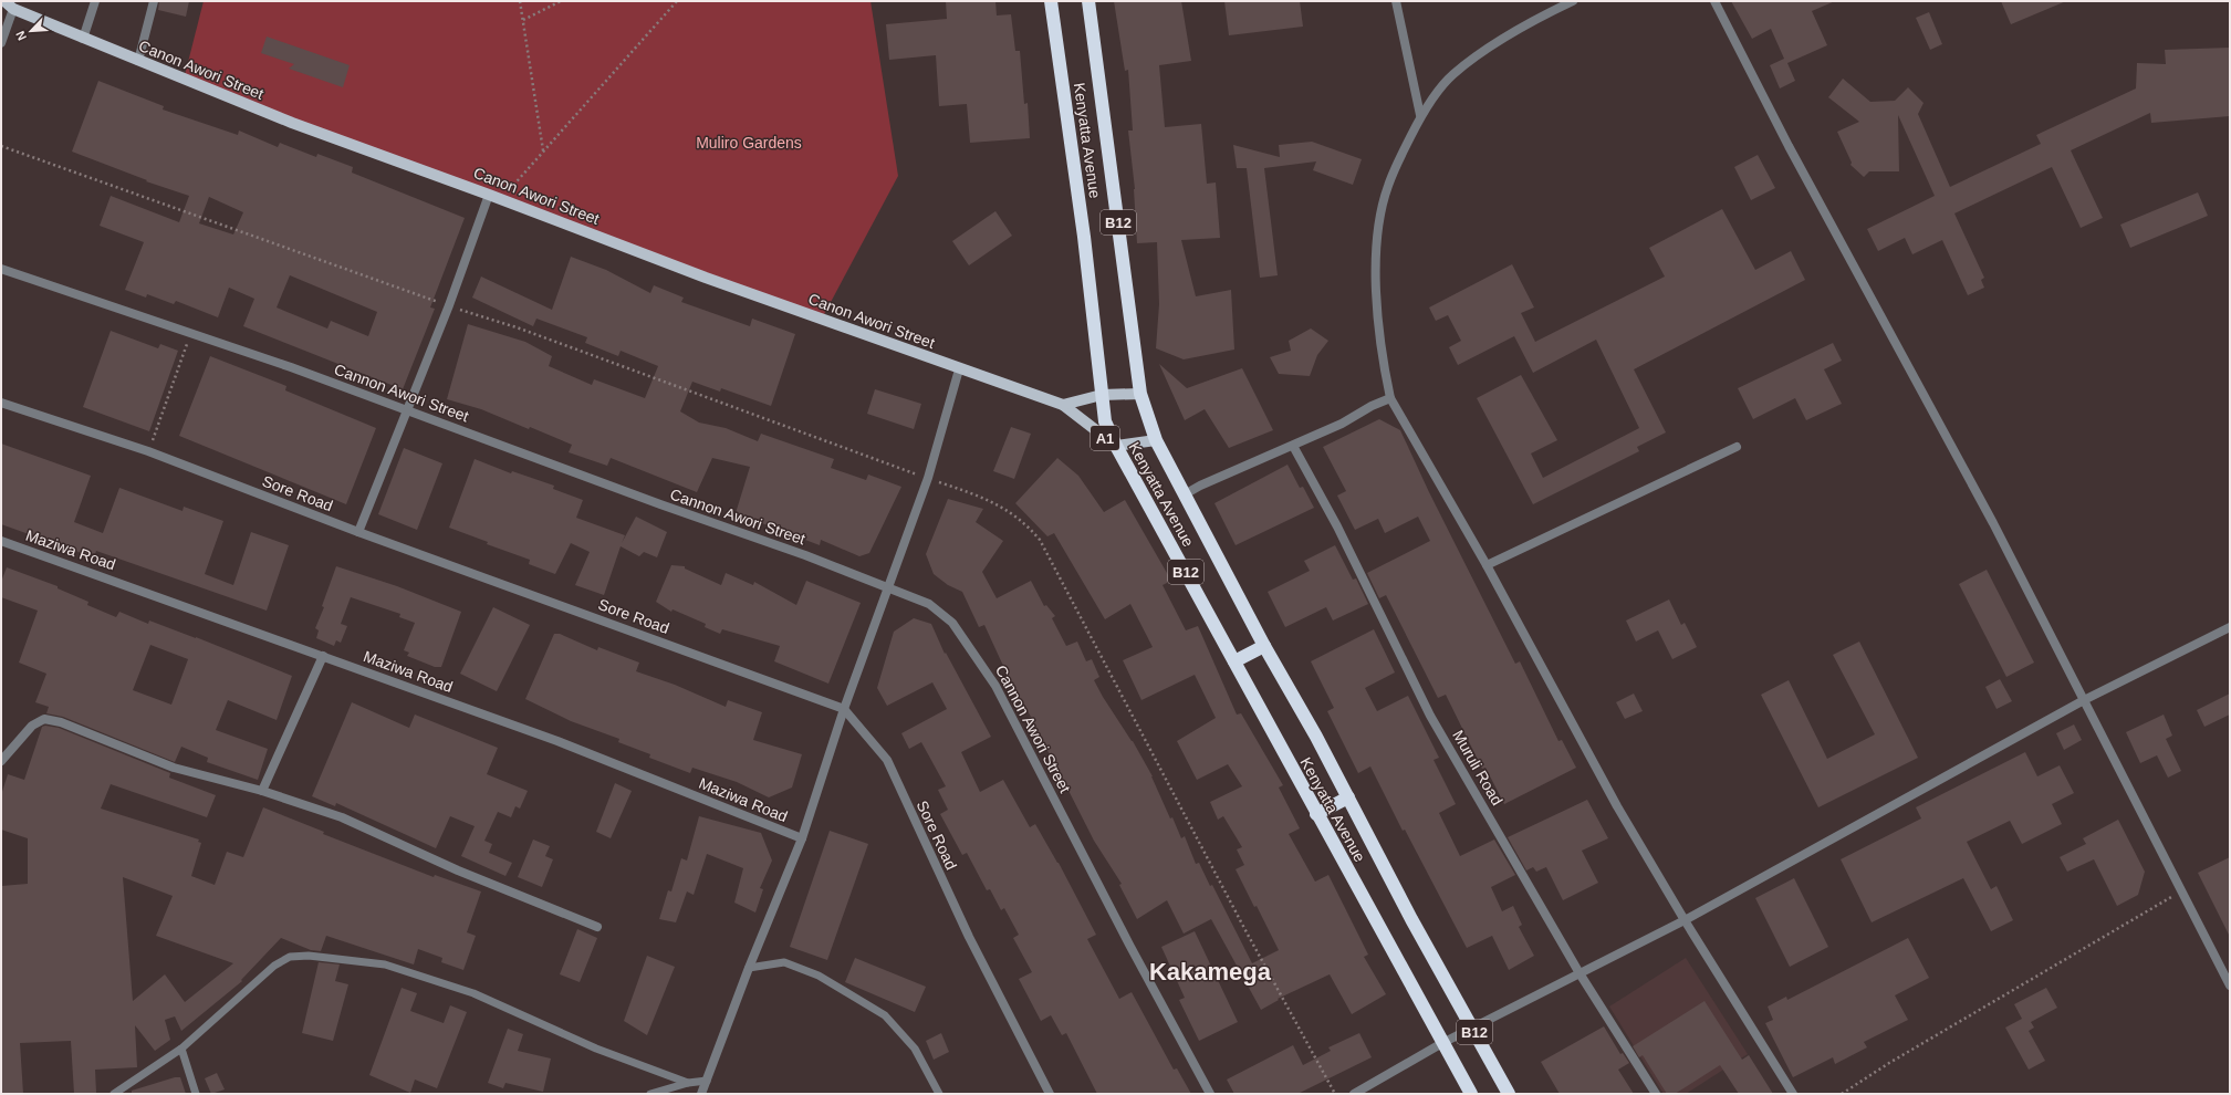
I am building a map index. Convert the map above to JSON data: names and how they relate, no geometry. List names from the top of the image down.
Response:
{
  "streets": {
    "highway": ["Kenyatta Avenue", "B12"],
    "main road": ["Canon Awori Street", "A1"],
    "street": [
      "Cannon Awori Street",
      "Sore Road",
      "Maziwa Road",
      "Muruli Road"
    ]
  },
  "crossings": [
    ["Canon Awori Street", "Kenyatta Avenue"],
    ["Canon Awori Street", "A1"],
    ["Kenyatta Avenue", "A1"]
  ],
  "districts": ["Kakamega"],
  "parks": ["Muliro Gardens"],
  "north": "bottom left"
}
